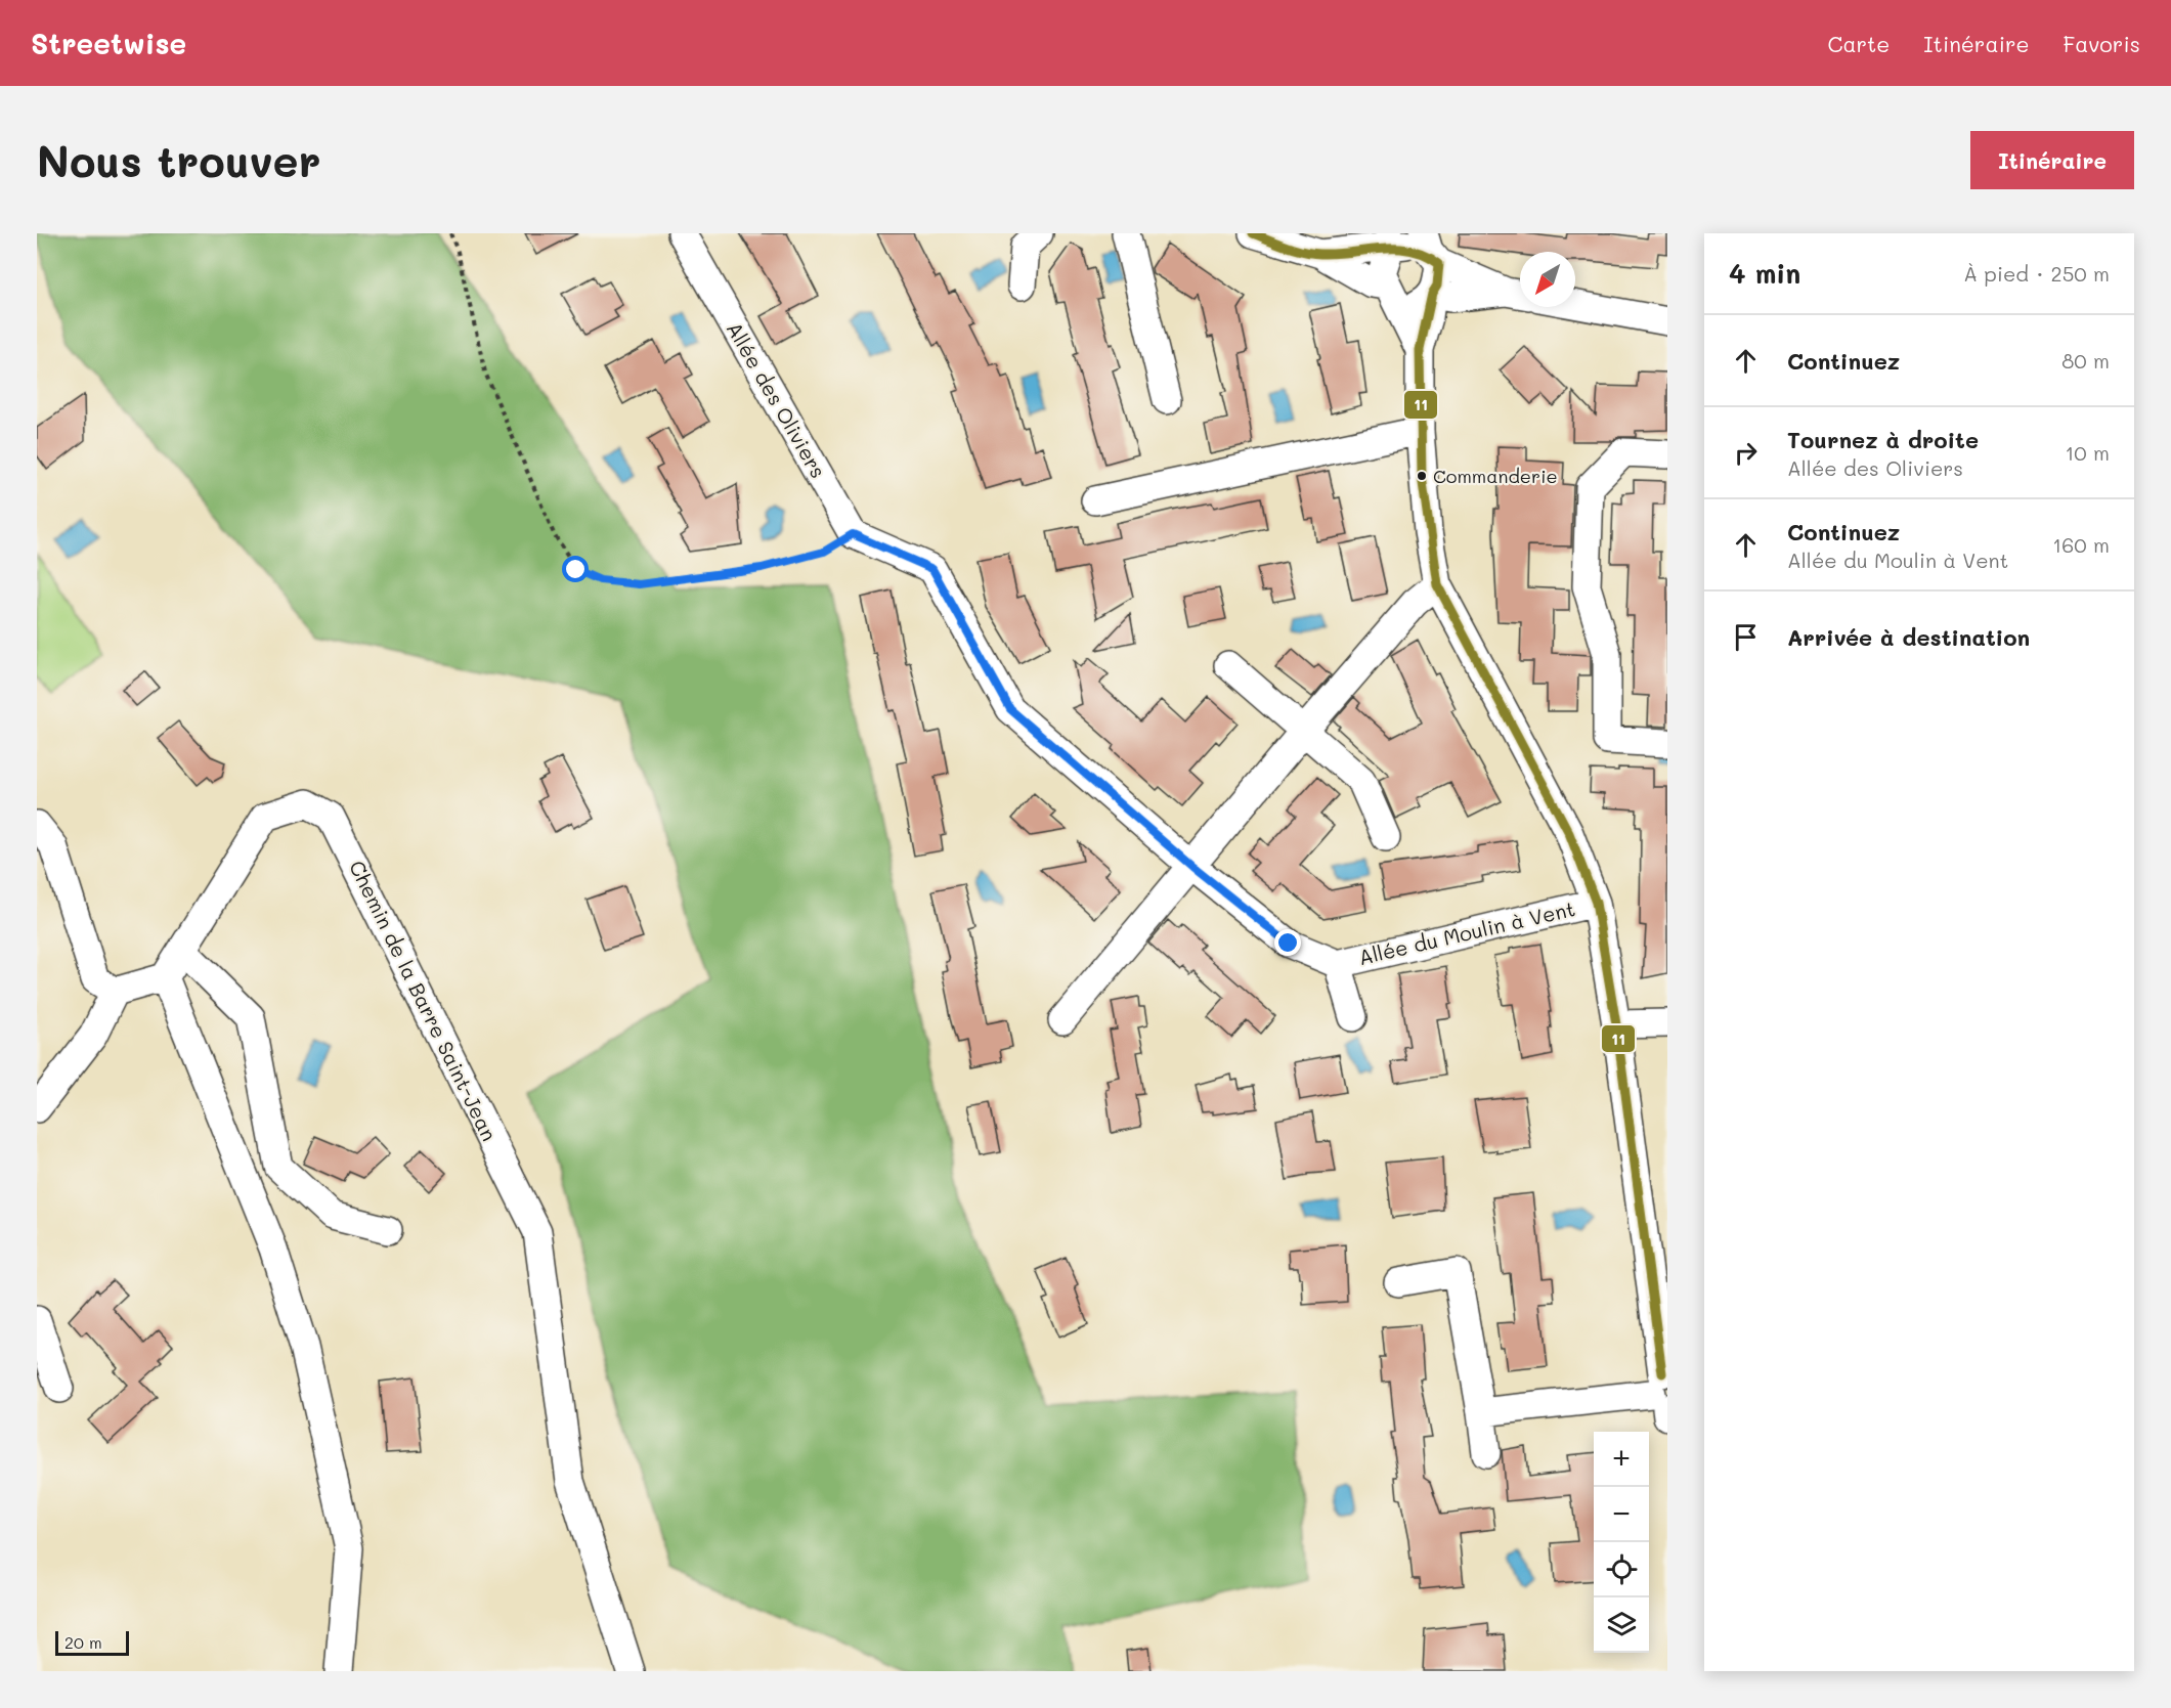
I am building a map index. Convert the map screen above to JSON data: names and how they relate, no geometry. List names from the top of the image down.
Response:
{
  "streets": {
    "street": ["Allée des Oliviers", "Allée du Moulin à Vent", "Chemin de la Barre Saint-Jean"]
  },
  "crossings": [
    ["Allée des Oliviers", "Allée du Moulin à Vent"]
  ],
  "places": ["Commanderie"],
  "lines": ["transit line 11"],
  "scale_bar": "20 m",
  "north": "bottom left",
  "page": {
    "header": "Streetwise",
    "nav": ["Carte", "Itinéraire", "Favoris"],
    "buttons": "Itinéraire",
    "title": "Nous trouver",
    "heading": ["4 min", "À pied · 250 m"],
    "list": [
      ["Continuez", "80 m"],
      ["Tournez à droite", "Allée des Oliviers", "10 m"],
      ["Continuez", "Allée du Moulin à Vent", "160 m"],
      "Arrivée à destination"
    ],
    "map_buttons": ["+", "−"],
    "scale": "20 m"
  }
}
